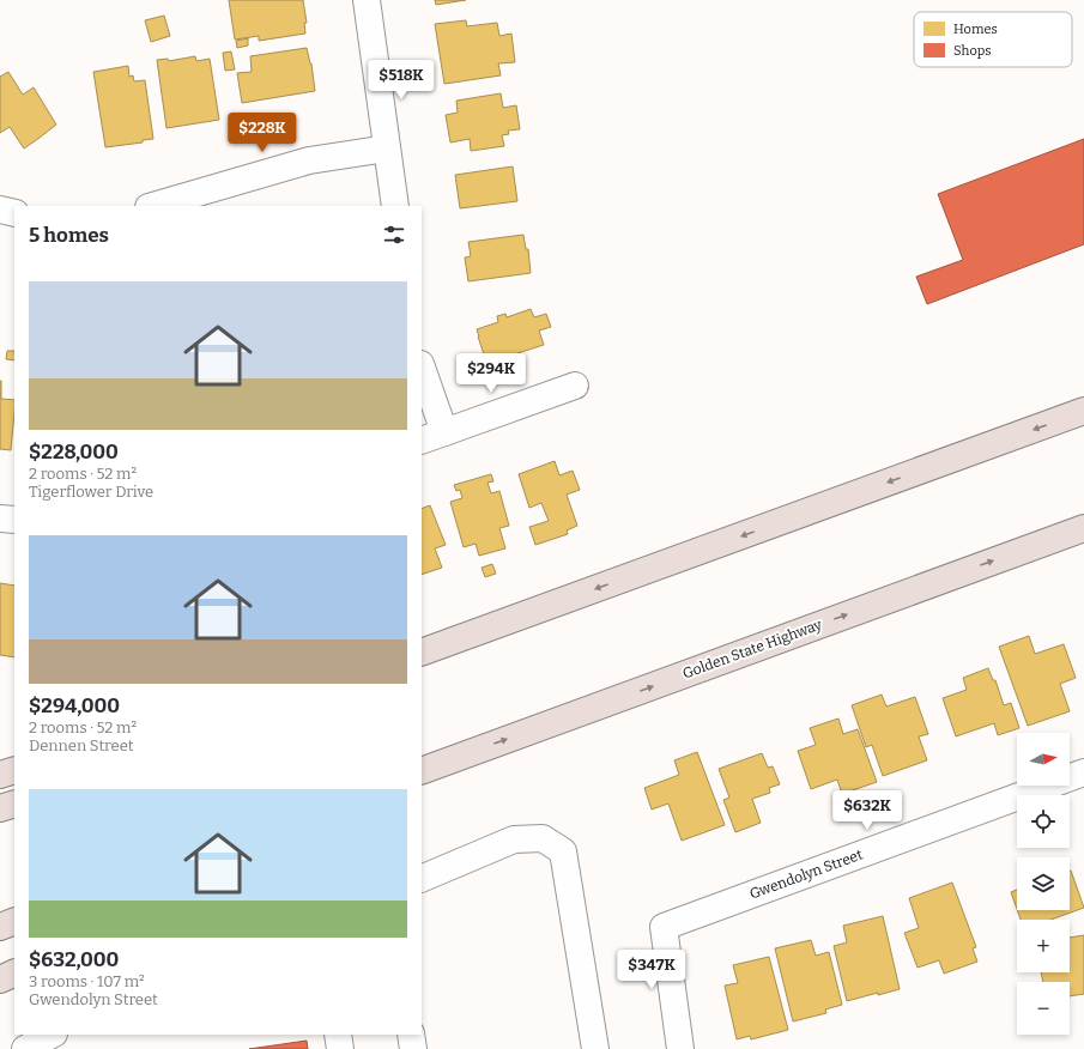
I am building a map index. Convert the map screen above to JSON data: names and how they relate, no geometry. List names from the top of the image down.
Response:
{
  "streets": {
    "highway": ["Golden State Highway"],
    "street": ["Gwendolyn Street"]
  },
  "legend": ["Homes", "Shops"],
  "north": "right",
  "page": {
    "price": [
      "$518K",
      "$228K",
      "$294K",
      "$632K",
      "$347K"
    ],
    "heading": "5 homes",
    "list": [
      {
        "name": "$228,000",
        "note": "2 rooms · 52 m² · Tigerflower Drive"
      },
      {
        "name": "$294,000",
        "note": "2 rooms · 52 m² · Dennen Street"
      },
      {
        "name": "$632,000",
        "note": "3 rooms · 107 m² · Gwendolyn Street"
      }
    ],
    "map_buttons": ["+", "−"]
  }
}
